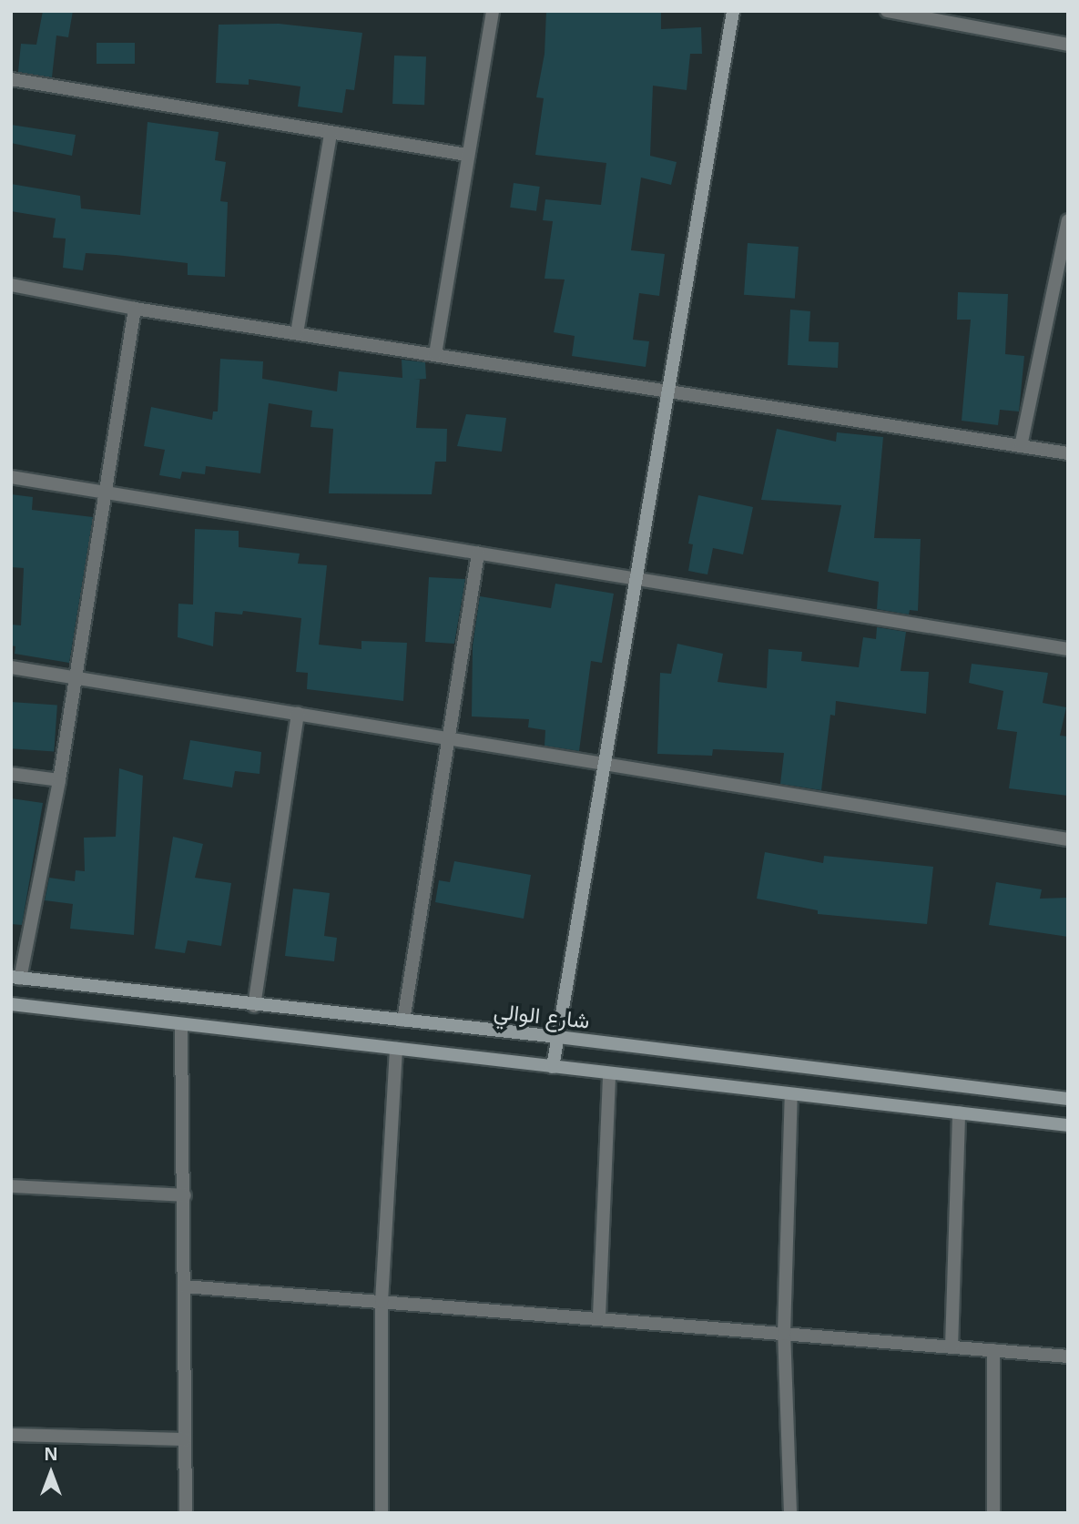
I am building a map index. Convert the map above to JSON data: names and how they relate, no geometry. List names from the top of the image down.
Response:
{
  "streets": {
    "street": ["شارع الوالي"]
  },
  "north": "top"
}
